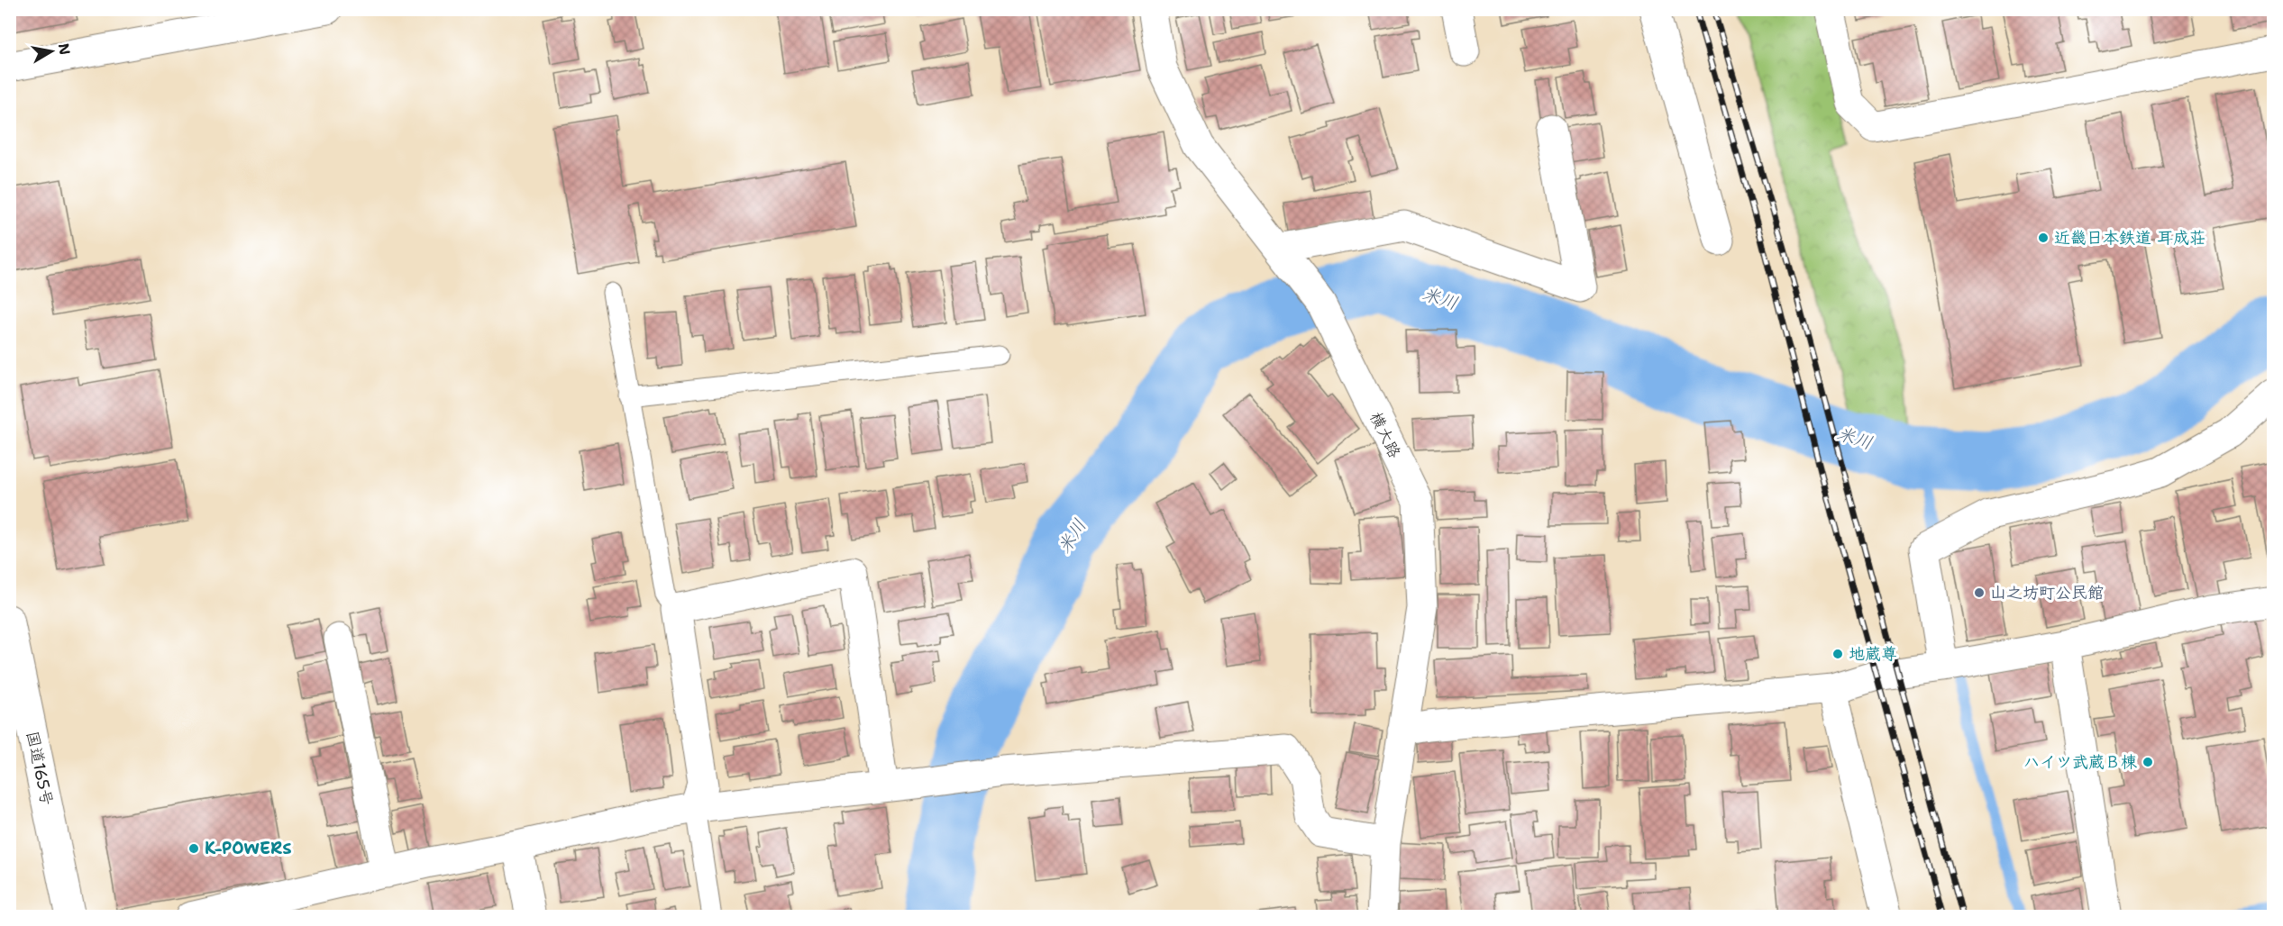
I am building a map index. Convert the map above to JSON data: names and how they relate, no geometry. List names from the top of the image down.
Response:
{
  "streets": {
    "main road": ["横大路", "国道165号"]
  },
  "water": ["米川"],
  "places": [
    "近畿日本鉄道 耳成荘",
    "山之坊町公民館",
    "地蔵尊",
    "ハイツ武蔵Ｂ棟",
    "K-POWERS"
  ],
  "north": "right"
}
